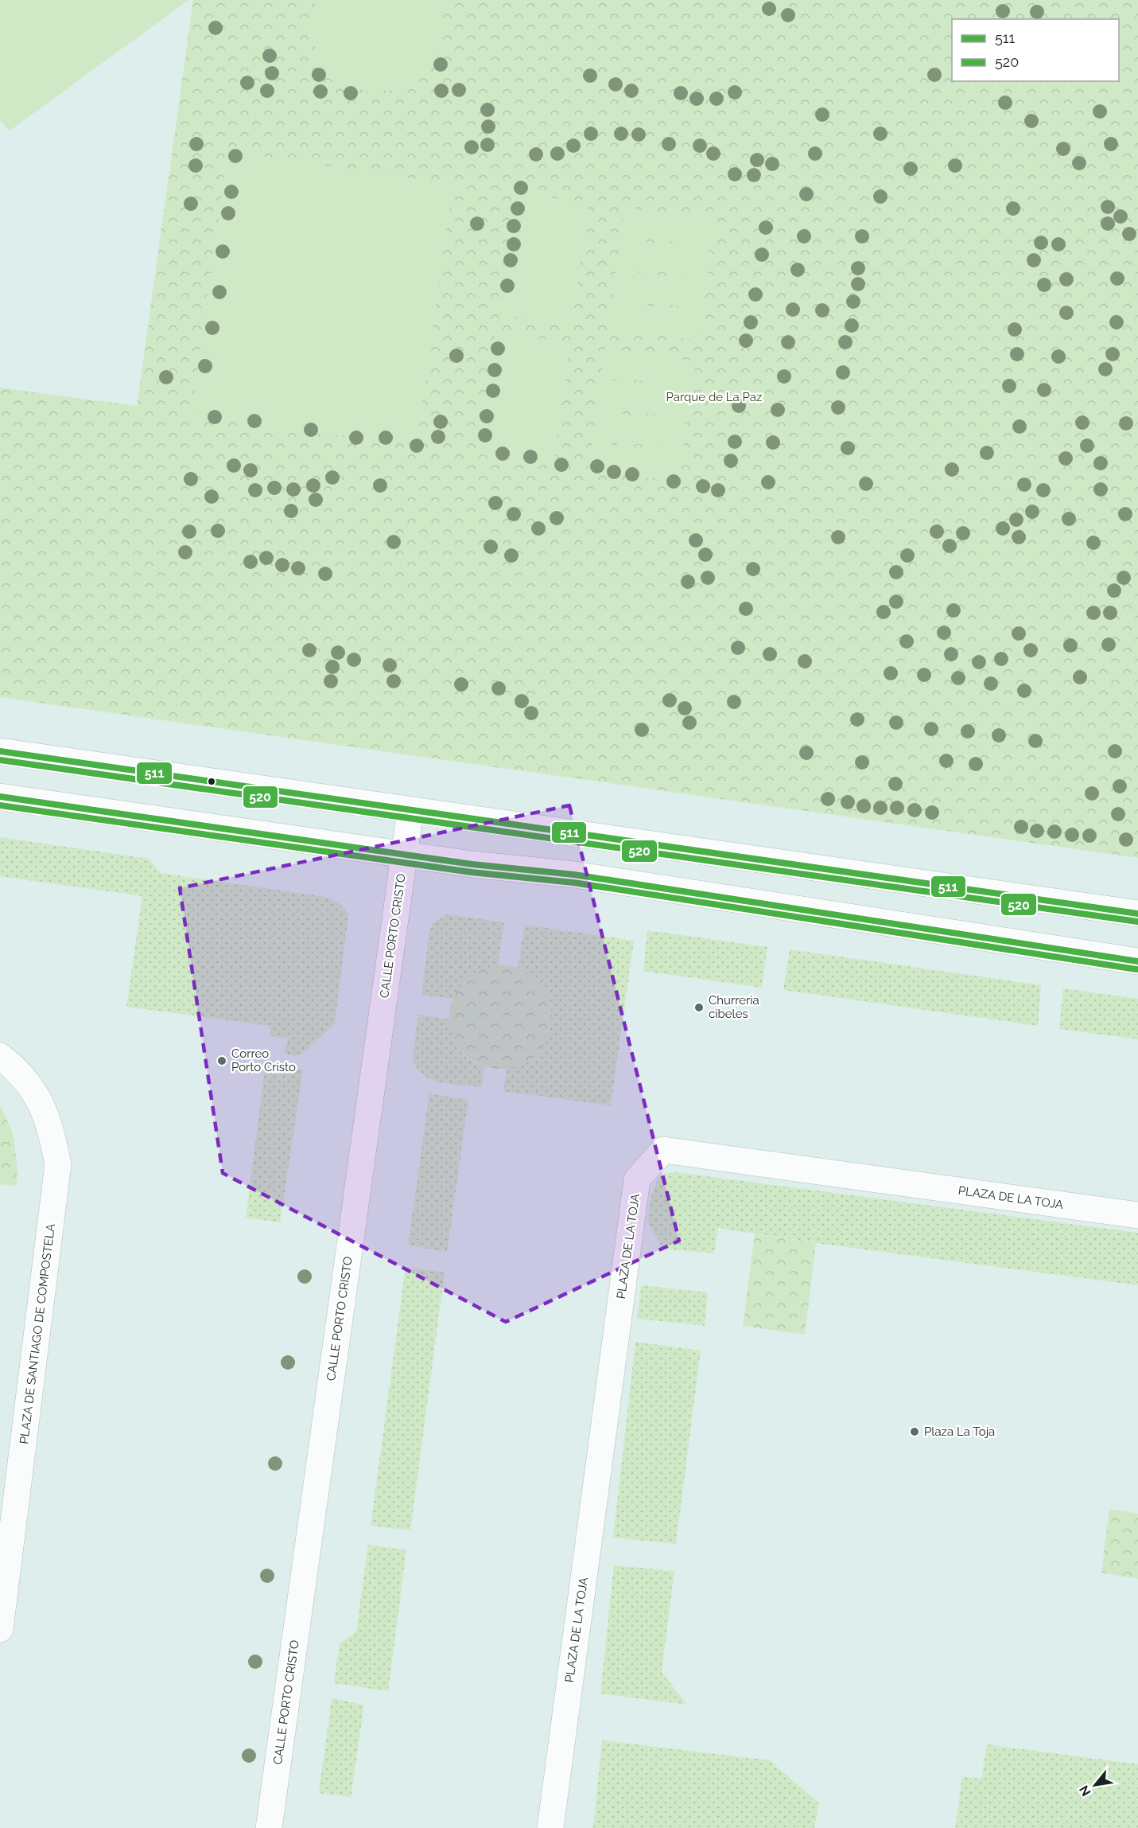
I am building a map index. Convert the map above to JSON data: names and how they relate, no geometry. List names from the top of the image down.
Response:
{
  "streets": {
    "street": ["CALLE PORTO CRISTO", "PLAZA DE LA TOJA", "PLAZA DE SANTIAGO DE COMPOSTELA"]
  },
  "parks": ["Parque de La Paz"],
  "places": ["Churreria cibeles", "Correo Porto Cristo", "Plaza La Toja"],
  "lines": ["transit line 511", "transit line 520"],
  "legend": ["511", "520"],
  "north": "bottom left"
}
